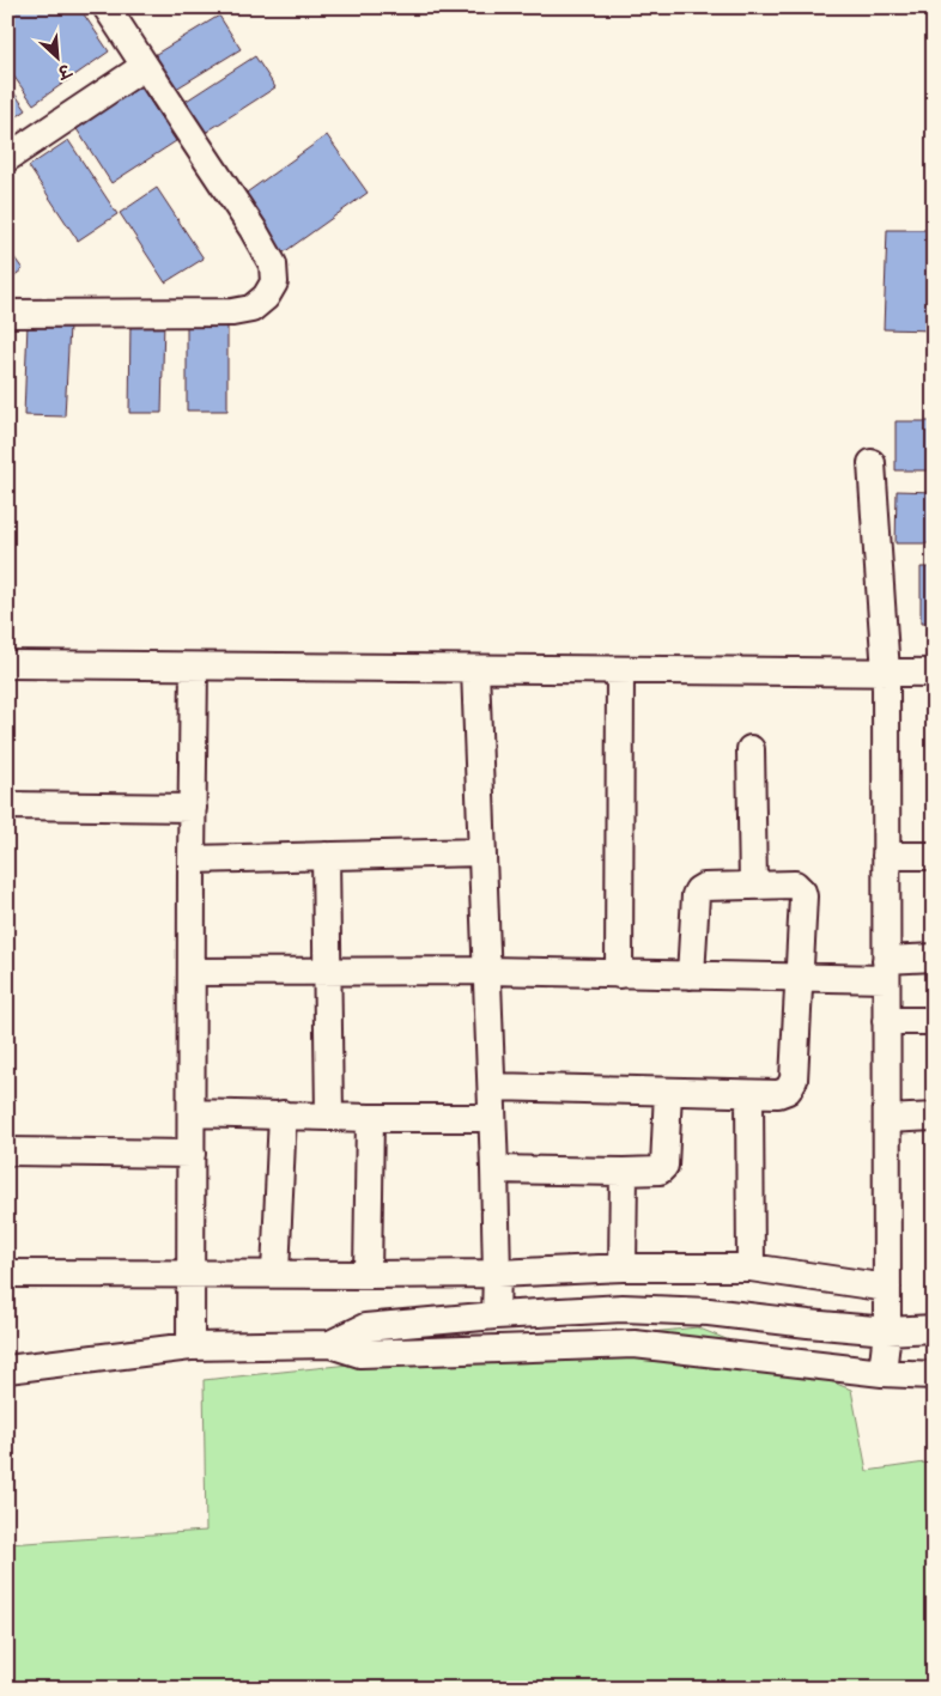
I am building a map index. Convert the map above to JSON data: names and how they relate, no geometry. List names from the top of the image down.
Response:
{
  "north": "bottom right"
}
